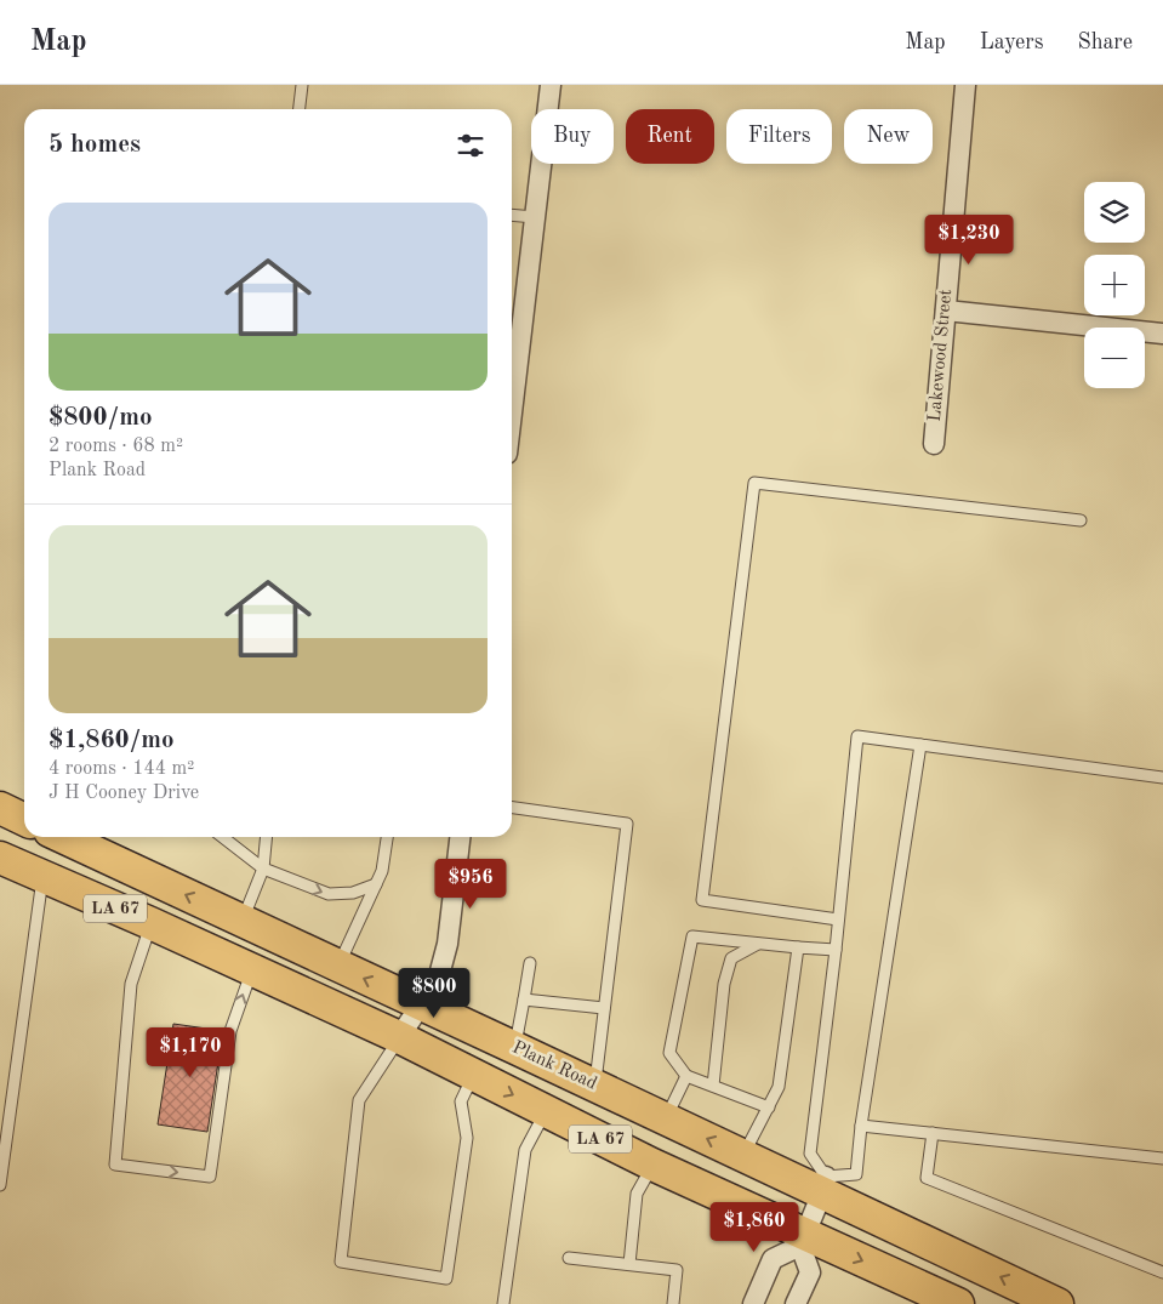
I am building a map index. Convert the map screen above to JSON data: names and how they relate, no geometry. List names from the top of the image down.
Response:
{
  "streets": {
    "main road": ["LA 67", "Plank Road"],
    "street": ["Lakewood Street"]
  },
  "page": {
    "header": "Map",
    "nav": ["Map", "Layers", "Share"],
    "chip": [
      "Buy",
      "Rent",
      "Filters",
      "New"
    ],
    "heading": "5 homes",
    "map_buttons": ["+", "−"],
    "list": [
      {
        "name": "$800/mo",
        "note": "2 rooms · 68 m² · Plank Road"
      },
      {
        "name": "$1,860/mo",
        "note": "4 rooms · 144 m² · J H Cooney Drive"
      }
    ],
    "price": [
      "$1,230",
      "$956",
      "$800",
      "$1,170",
      "$1,860"
    ]
  }
}
